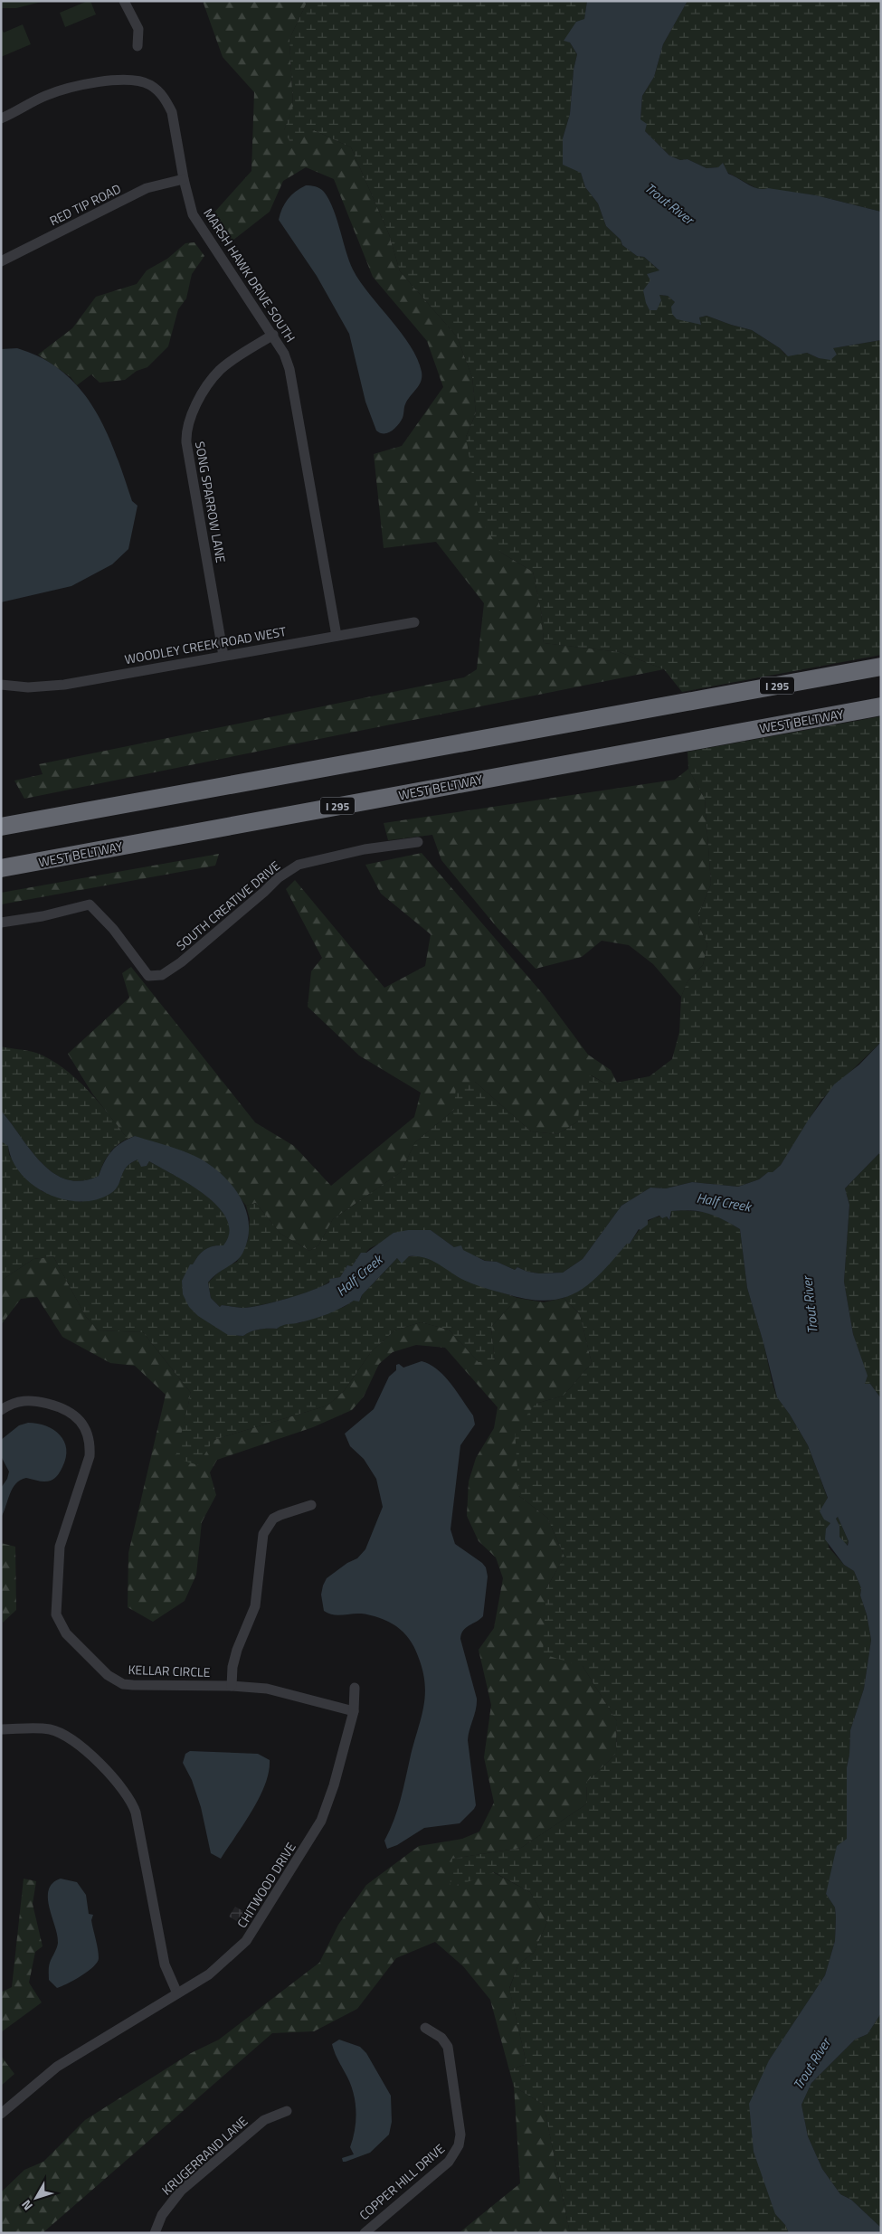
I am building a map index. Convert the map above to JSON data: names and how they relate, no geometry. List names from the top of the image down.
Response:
{
  "streets": {
    "highway": ["I 295", "WEST BELTWAY"],
    "street": [
      "RED TIP ROAD",
      "MARSH HAWK DRIVE SOUTH",
      "SONG SPARROW LANE",
      "WOODLEY CREEK ROAD WEST",
      "SOUTH CREATIVE DRIVE",
      "KELLAR CIRCLE",
      "CHITWOOD DRIVE",
      "KRUGERRAND LANE",
      "COPPER HILL DRIVE"
    ]
  },
  "crossings": [
    ["RED TIP ROAD", "MARSH HAWK DRIVE SOUTH"],
    ["MARSH HAWK DRIVE SOUTH", "SONG SPARROW LANE"],
    ["MARSH HAWK DRIVE SOUTH", "WOODLEY CREEK ROAD WEST"],
    ["SONG SPARROW LANE", "WOODLEY CREEK ROAD WEST"],
    ["KELLAR CIRCLE", "CHITWOOD DRIVE"]
  ],
  "water": ["Trout River", "Half Creek"],
  "north": "bottom left"
}
